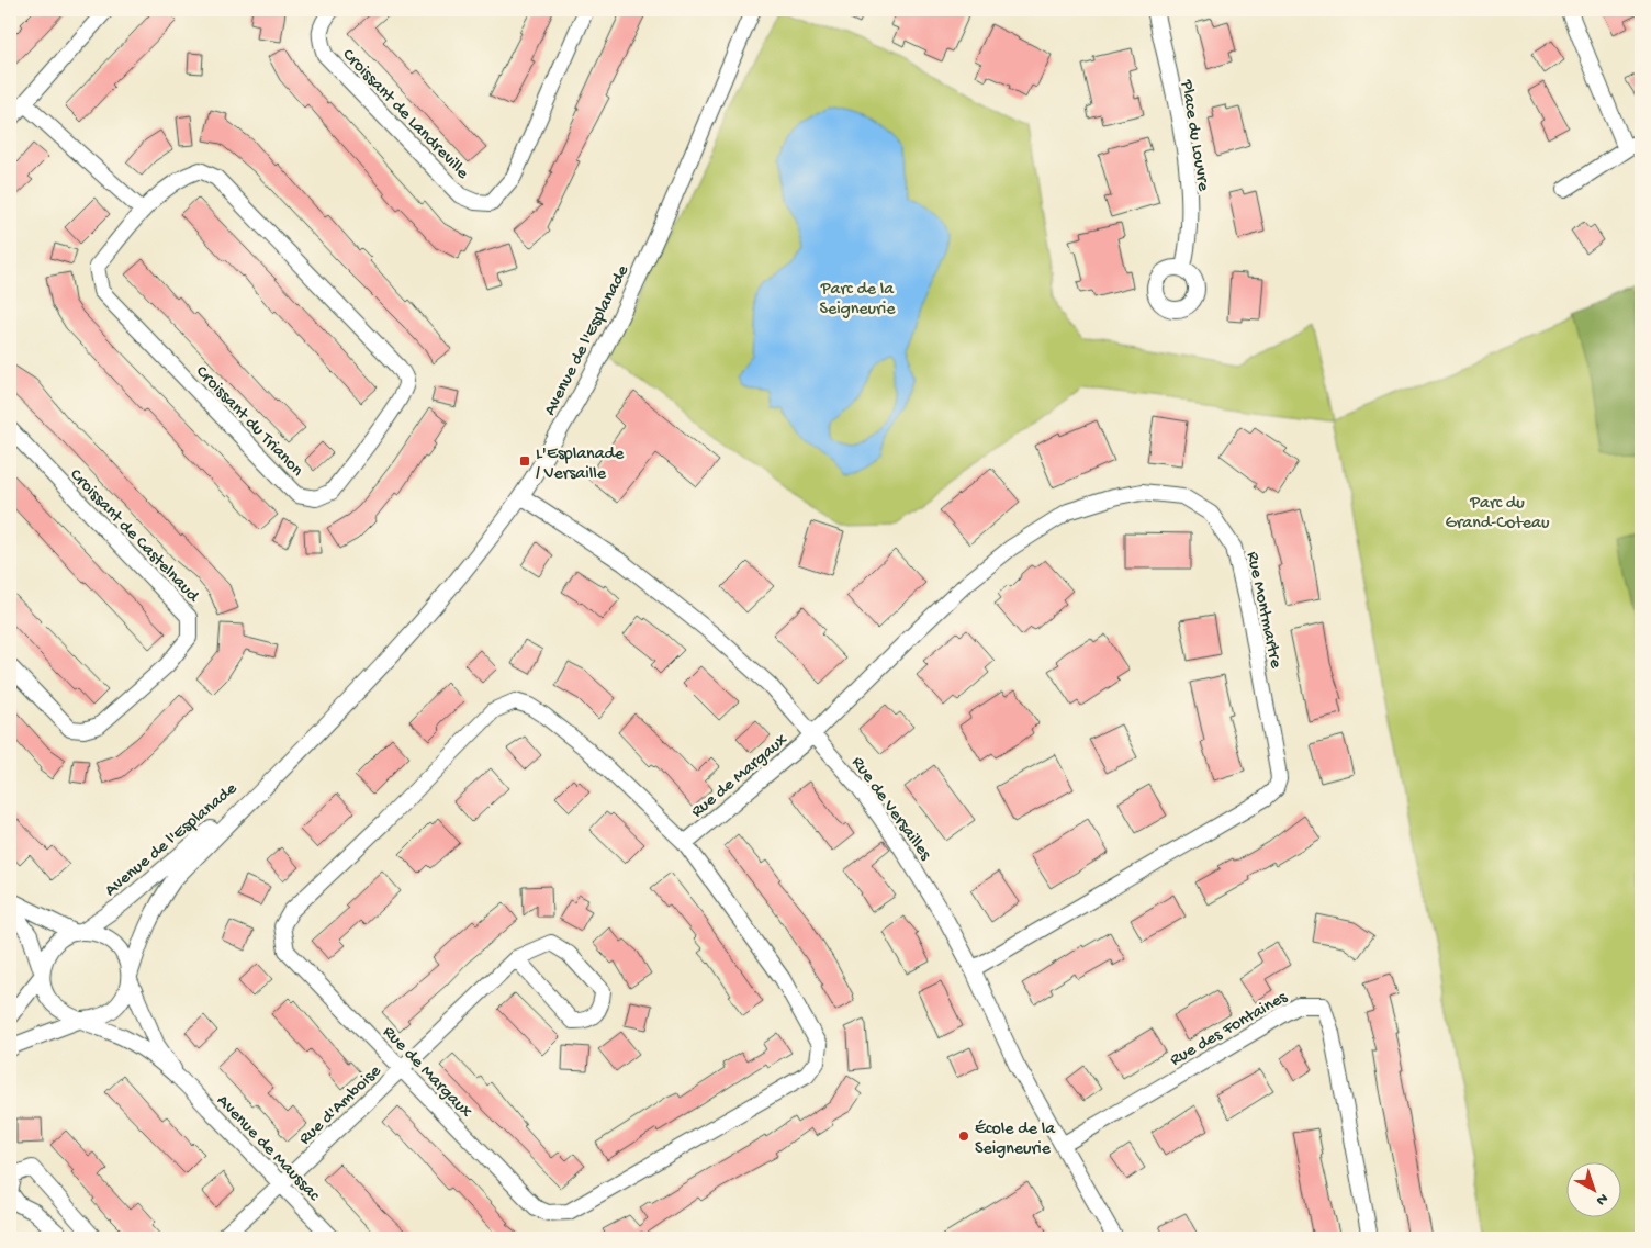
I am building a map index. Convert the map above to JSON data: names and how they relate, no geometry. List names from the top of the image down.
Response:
{
  "streets": {
    "street": [
      "Croissant de Landreville",
      "Place du Louvre",
      "Avenue de l'Esplanade",
      "Croissant du Trianon",
      "Croissant de Castelnaud",
      "Rue Montmartre",
      "Rue de Margaux",
      "Rue de Versailles",
      "Rue des Fontaines",
      "Rue d'Amboise",
      "Avenue de Maussac"
    ]
  },
  "crossings": [
    ["Avenue de l'Esplanade", "Rue de Versailles"],
    ["Avenue de l'Esplanade", "Avenue de Maussac"],
    ["Rue Montmartre", "Rue de Margaux"],
    ["Rue Montmartre", "Rue de Versailles"],
    ["Rue de Margaux", "Rue de Versailles"],
    ["Rue de Margaux", "Rue d'Amboise"],
    ["Rue de Versailles", "Rue des Fontaines"],
    ["Rue d'Amboise", "Avenue de Maussac"]
  ],
  "parks": ["Parc de la Seigneurie", "Parc du Grand-Coteau"],
  "places": {
    "transit": ["L'Esplanade / Versaille"],
    "other": ["École de la Seigneurie"]
  },
  "north": "bottom right"
}
